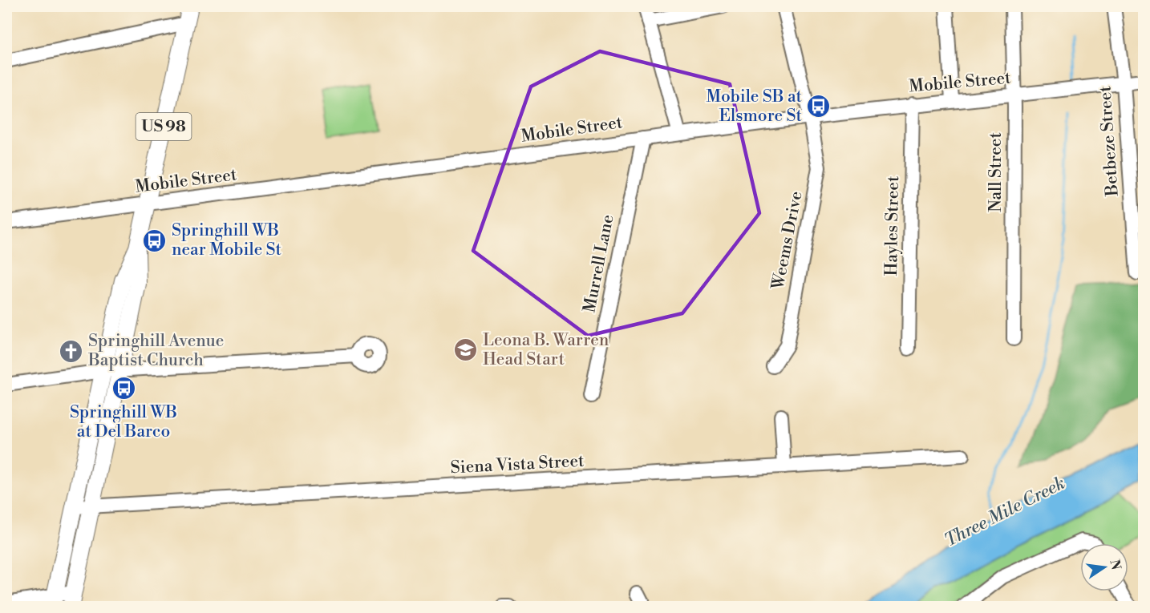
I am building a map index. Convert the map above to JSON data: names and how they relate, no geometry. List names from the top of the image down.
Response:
{
  "streets": {
    "main road": ["US 98"],
    "street": [
      "Mobile Street",
      "Betbeze Street",
      "Nall Street",
      "Hayles Street",
      "Weems Drive",
      "Murrell Lane",
      "Siena Vista Street"
    ]
  },
  "crossings": [
    ["Mobile Street", "US 98"],
    ["Mobile Street", "Betbeze Street"],
    ["Mobile Street", "Nall Street"],
    ["Mobile Street", "Hayles Street"],
    ["Mobile Street", "Weems Drive"],
    ["Mobile Street", "Murrell Lane"],
    ["US 98", "Siena Vista Street"]
  ],
  "water": ["Three Mile Creek"],
  "places": {
    "bus stop": ["Mobile SB at Elsmore St", "Springhill WB near Mobile St", "Springhill WB at Del Barco"],
    "school or university": ["Leona B. Warren Head Start"],
    "church": ["Springhill Avenue Baptist Church"]
  },
  "north": "right"
}
